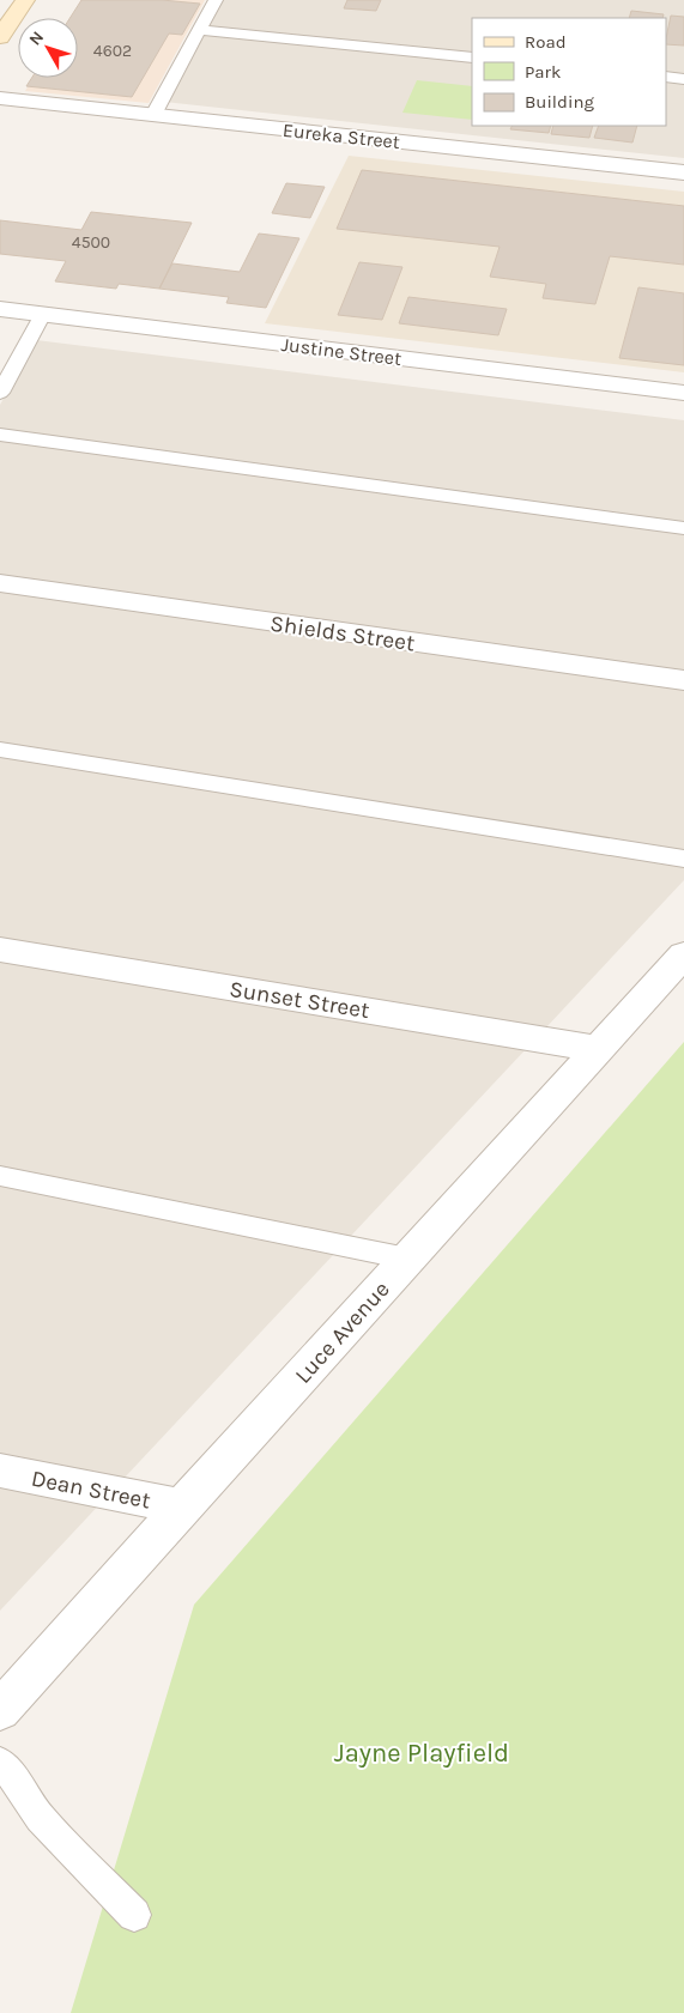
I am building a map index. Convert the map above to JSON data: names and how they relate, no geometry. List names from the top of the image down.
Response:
{
  "streets": {
    "street": [
      "Eureka Street",
      "Justine Street",
      "Shields Street",
      "Sunset Street",
      "Luce Avenue",
      "Dean Street"
    ]
  },
  "crossings": [
    ["Sunset Street", "Luce Avenue"],
    ["Luce Avenue", "Dean Street"]
  ],
  "parks": ["Jayne Playfield"],
  "house_numbers": ["4602", "4500"],
  "legend": ["Road", "Park", "Building"],
  "north": "top left"
}
